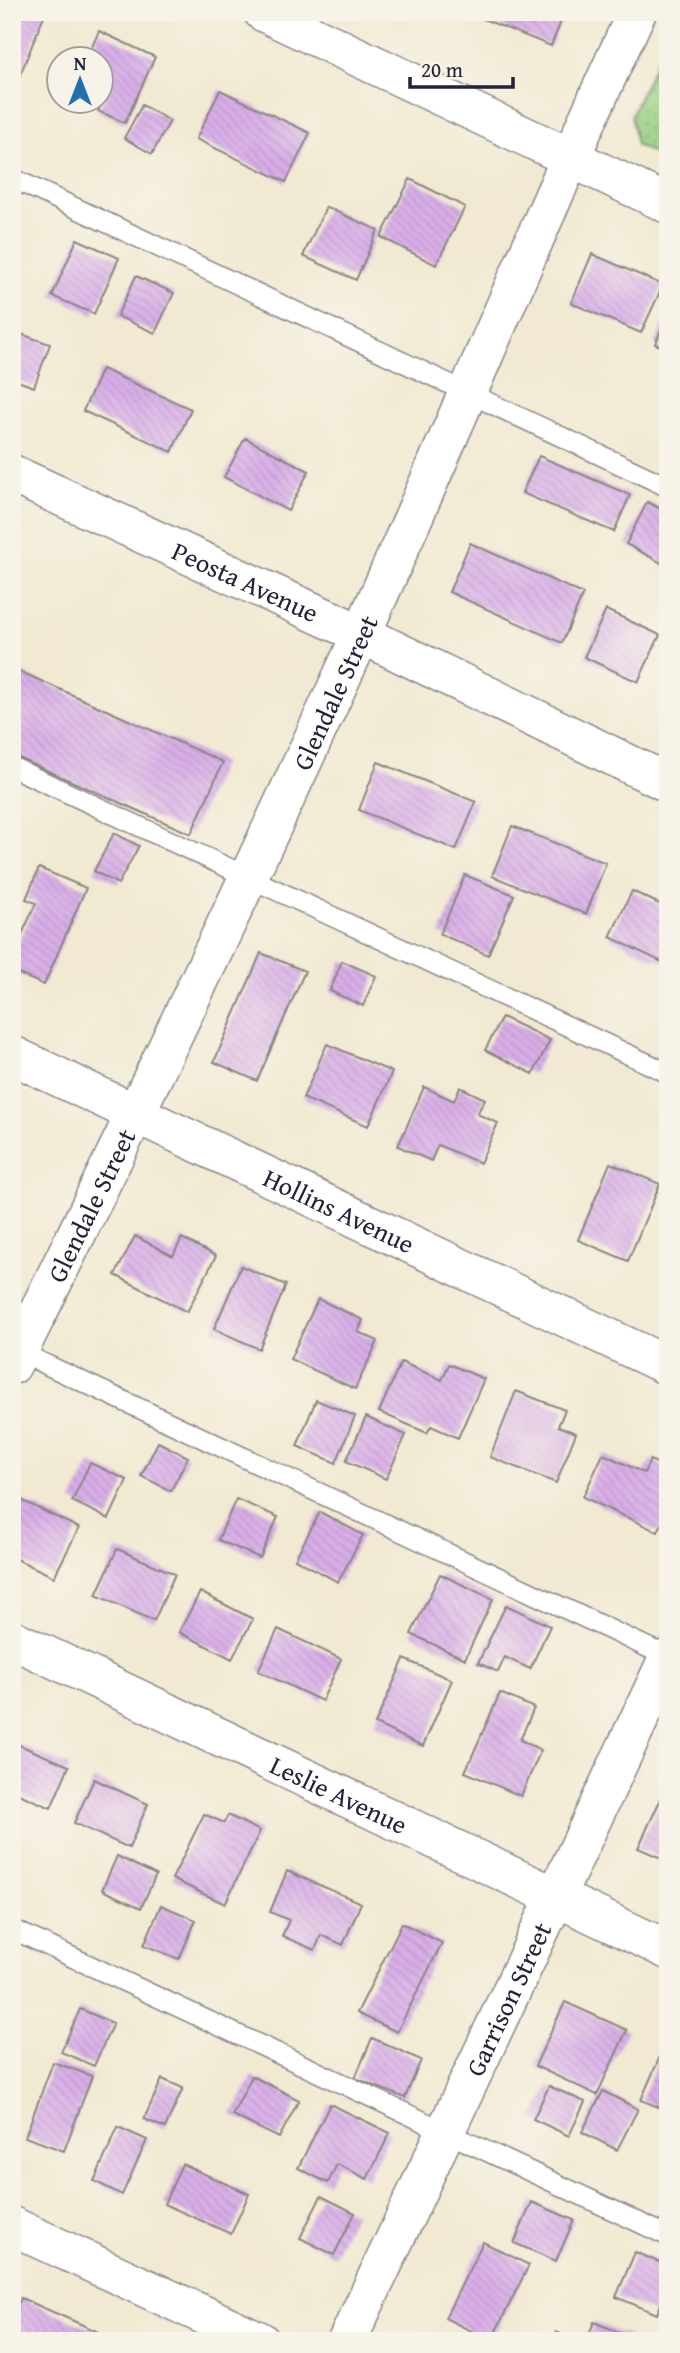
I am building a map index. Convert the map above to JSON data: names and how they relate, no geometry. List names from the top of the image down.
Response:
{
  "streets": {
    "street": [
      "Peosta Avenue",
      "Glendale Street",
      "Hollins Avenue",
      "Leslie Avenue",
      "Garrison Street"
    ]
  },
  "crossings": [
    ["Peosta Avenue", "Glendale Street"],
    ["Glendale Street", "Hollins Avenue"],
    ["Leslie Avenue", "Garrison Street"]
  ],
  "scale_bar": "20 m",
  "north": "top"
}
